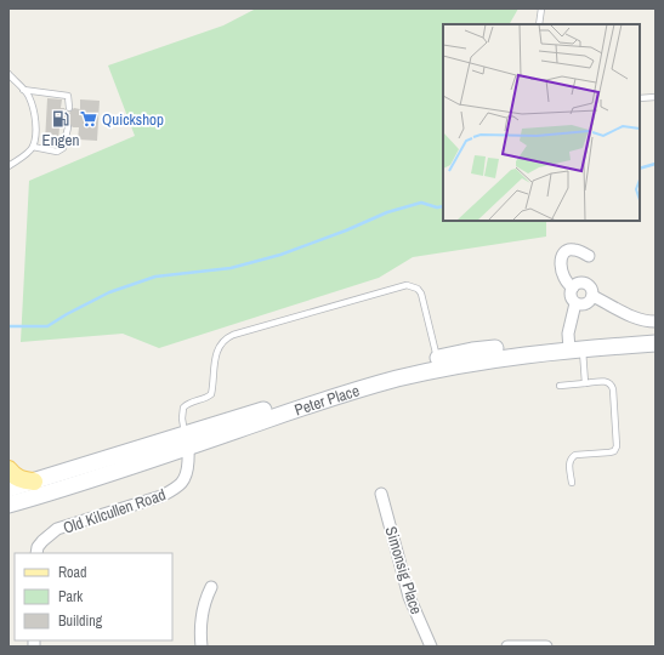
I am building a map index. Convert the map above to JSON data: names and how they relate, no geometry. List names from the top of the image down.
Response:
{
  "streets": {
    "main road": ["Peter Place"],
    "street": ["Old Kilcullen Road", "Simonsig Place"]
  },
  "crossings": [
    ["Peter Place", "Old Kilcullen Road"]
  ],
  "places": {
    "fuel station": ["Engen"],
    "supermarket": ["Quickshop"]
  },
  "legend": ["Road", "Park", "Building"]
}
